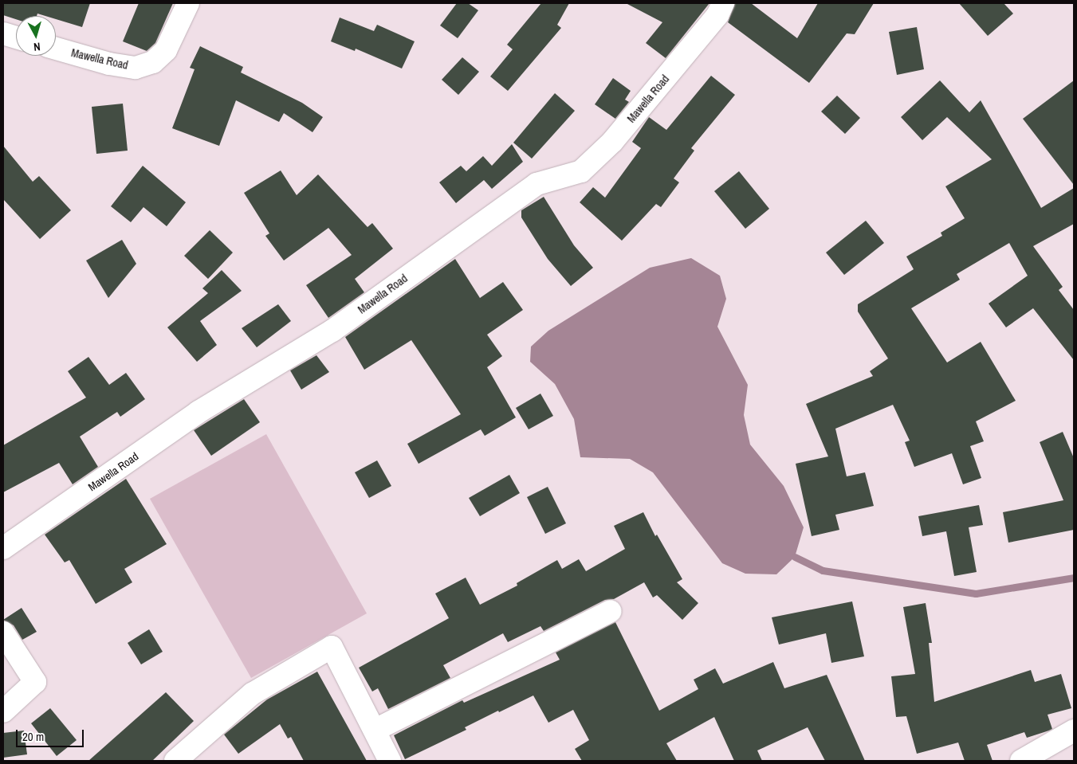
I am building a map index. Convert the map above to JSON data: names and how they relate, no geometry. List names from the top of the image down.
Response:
{
  "streets": {
    "street": ["Mawella Road"]
  },
  "scale_bar": "20 m",
  "north": "bottom"
}
